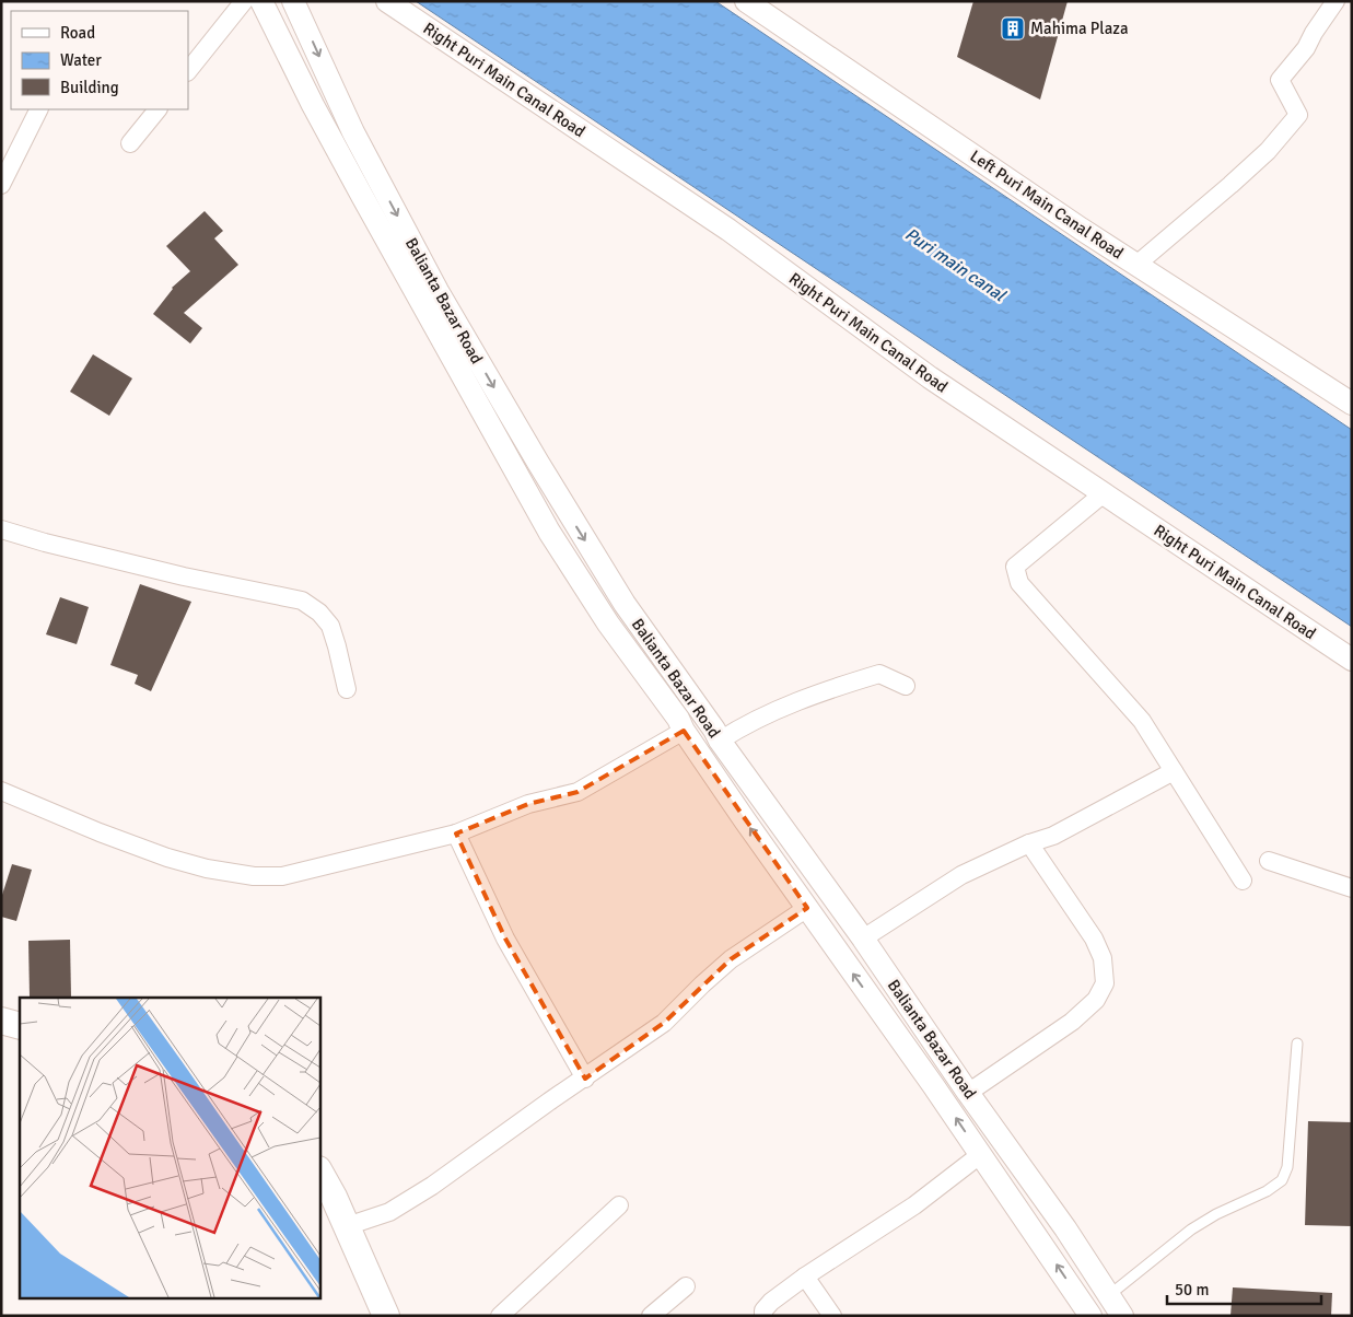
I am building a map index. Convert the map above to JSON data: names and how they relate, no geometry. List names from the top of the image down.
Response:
{
  "streets": {
    "street": ["Right Puri Main Canal Road", "Left Puri Main Canal Road", "Balianta Bazar Road"]
  },
  "water": ["Puri main canal"],
  "places": {
    "building": ["Mahima Plaza"]
  },
  "legend": ["Road", "Water", "Building"],
  "scale_bar": "50 m"
}
